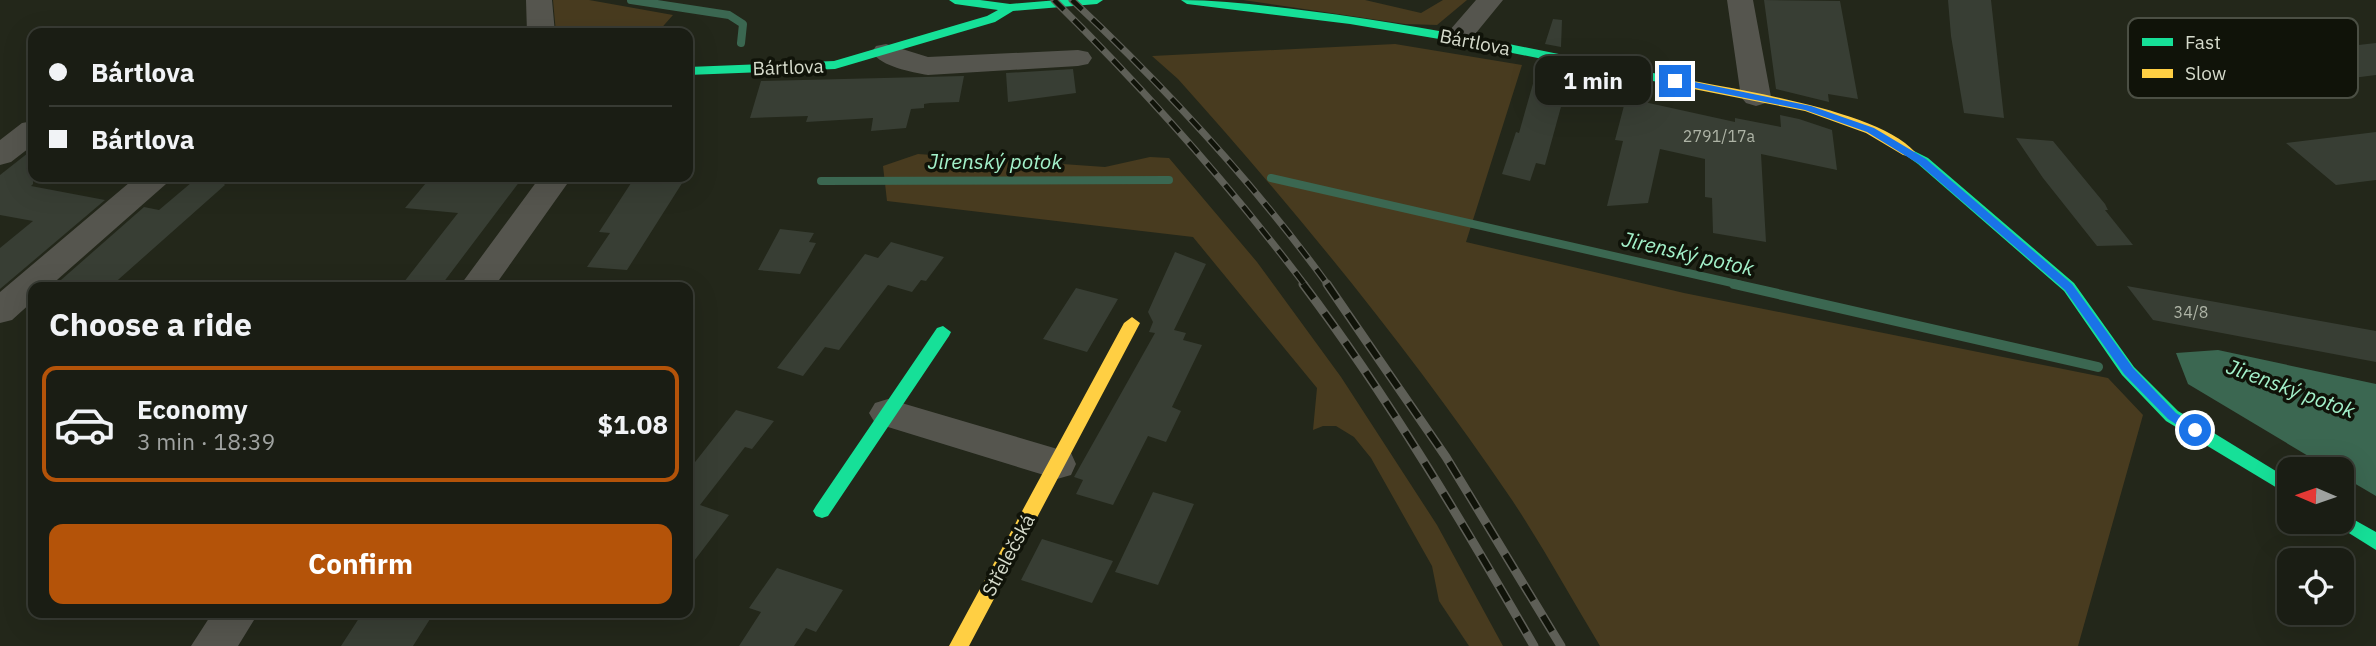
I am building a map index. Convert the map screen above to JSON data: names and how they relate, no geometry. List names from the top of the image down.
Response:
{
  "streets": {
    "street": ["Bártlova", "Střelečská"]
  },
  "water": ["Jirenský potok"],
  "house_numbers": ["2791/17a", "34/8"],
  "legend": ["Fast", "Slow"],
  "north": "left",
  "page": {
    "banner": ["Bártlova", "Bártlova"],
    "bubble": "1 min",
    "heading": "Choose a ride",
    "list": [
      {
        "name": "Economy",
        "note": "3 min · 18:39",
        "value": "$1.08"
      }
    ],
    "buttons": "Confirm"
  }
}
